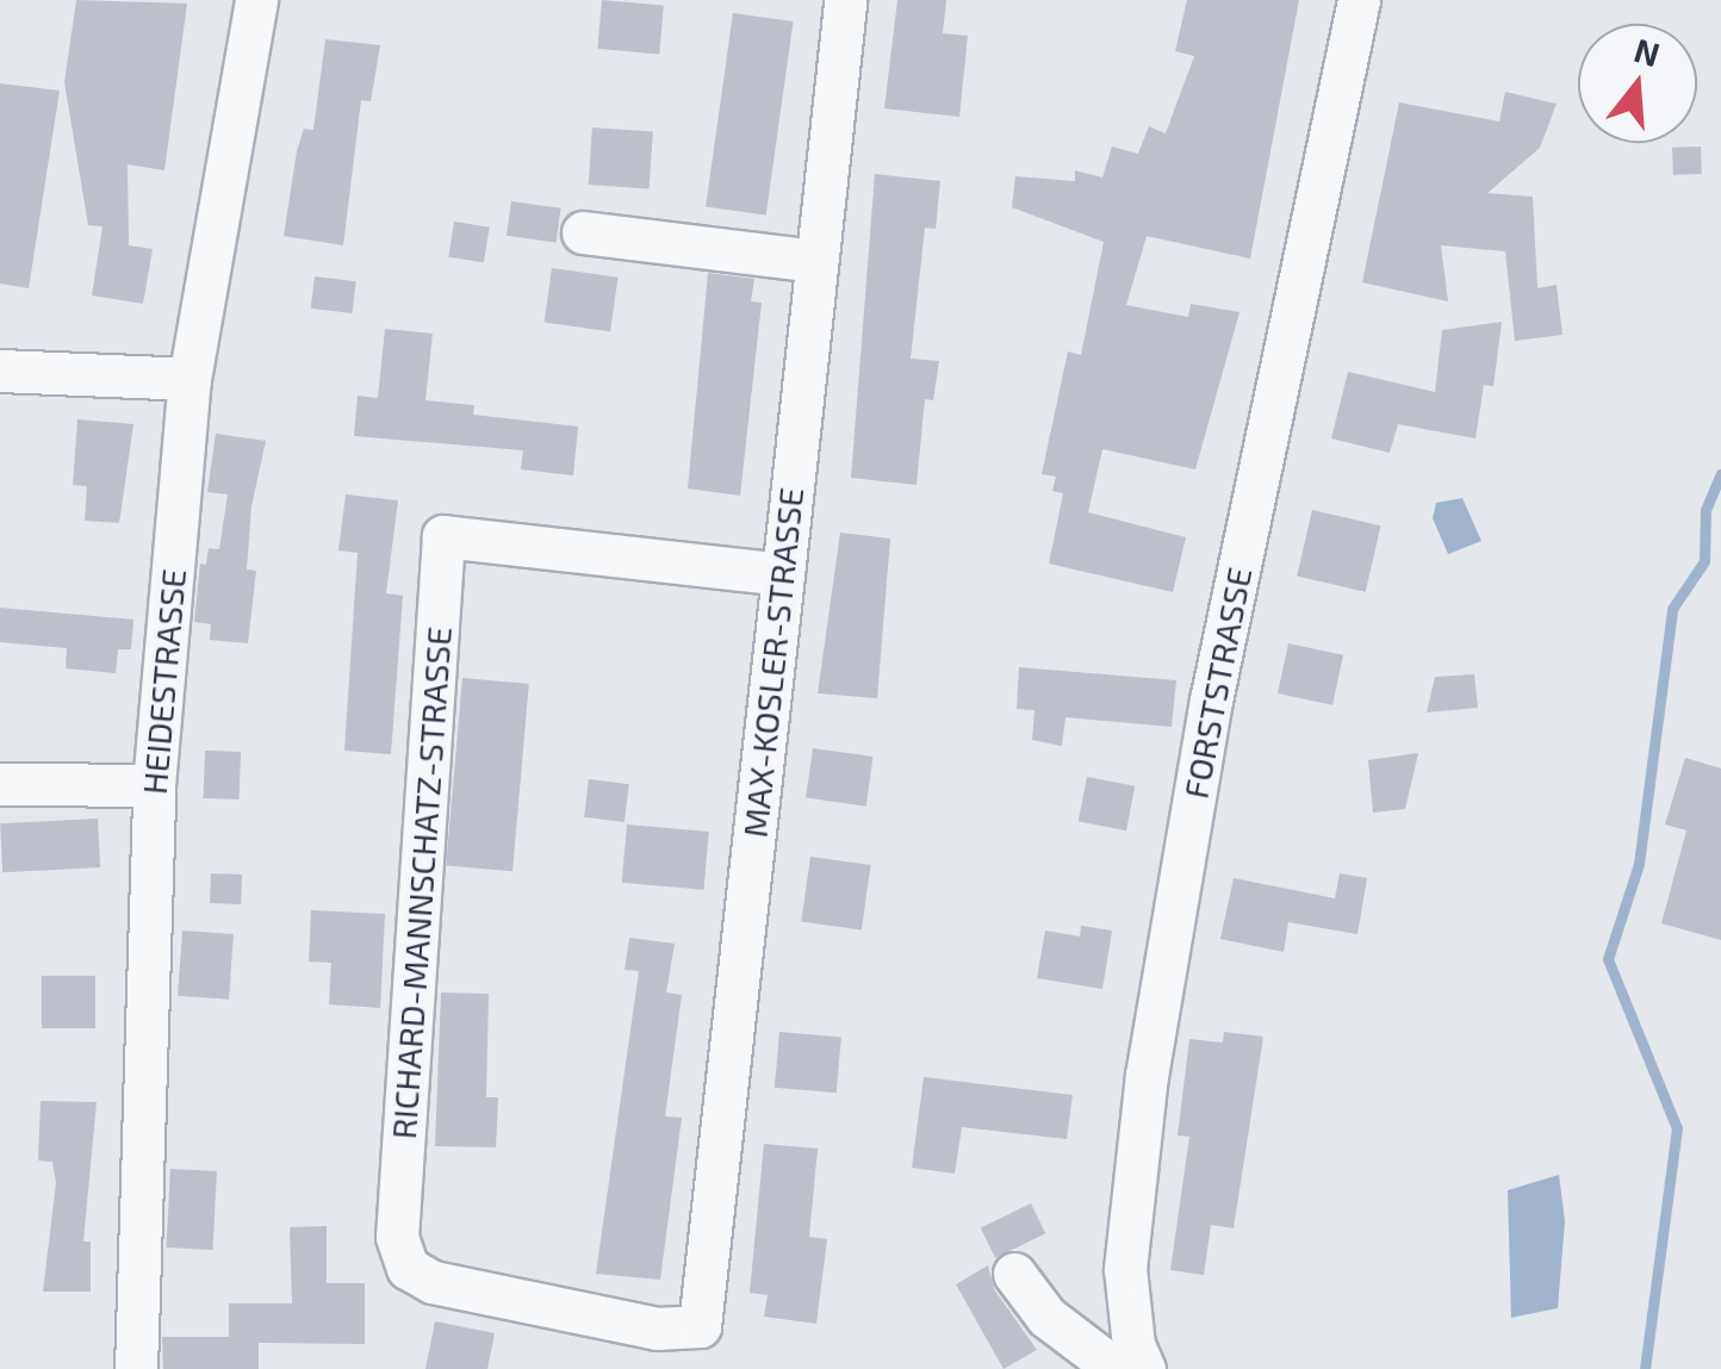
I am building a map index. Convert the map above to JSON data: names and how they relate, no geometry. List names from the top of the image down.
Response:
{
  "streets": {
    "street": [
      "MAX-KOSLER-STRASSE",
      "HEIDESTRASSE",
      "FORSTSTRASSE",
      "RICHARD-MANNSCHATZ-STRASSE"
    ]
  },
  "crossings": [
    ["MAX-KOSLER-STRASSE", "RICHARD-MANNSCHATZ-STRASSE"]
  ],
  "north": "top"
}
